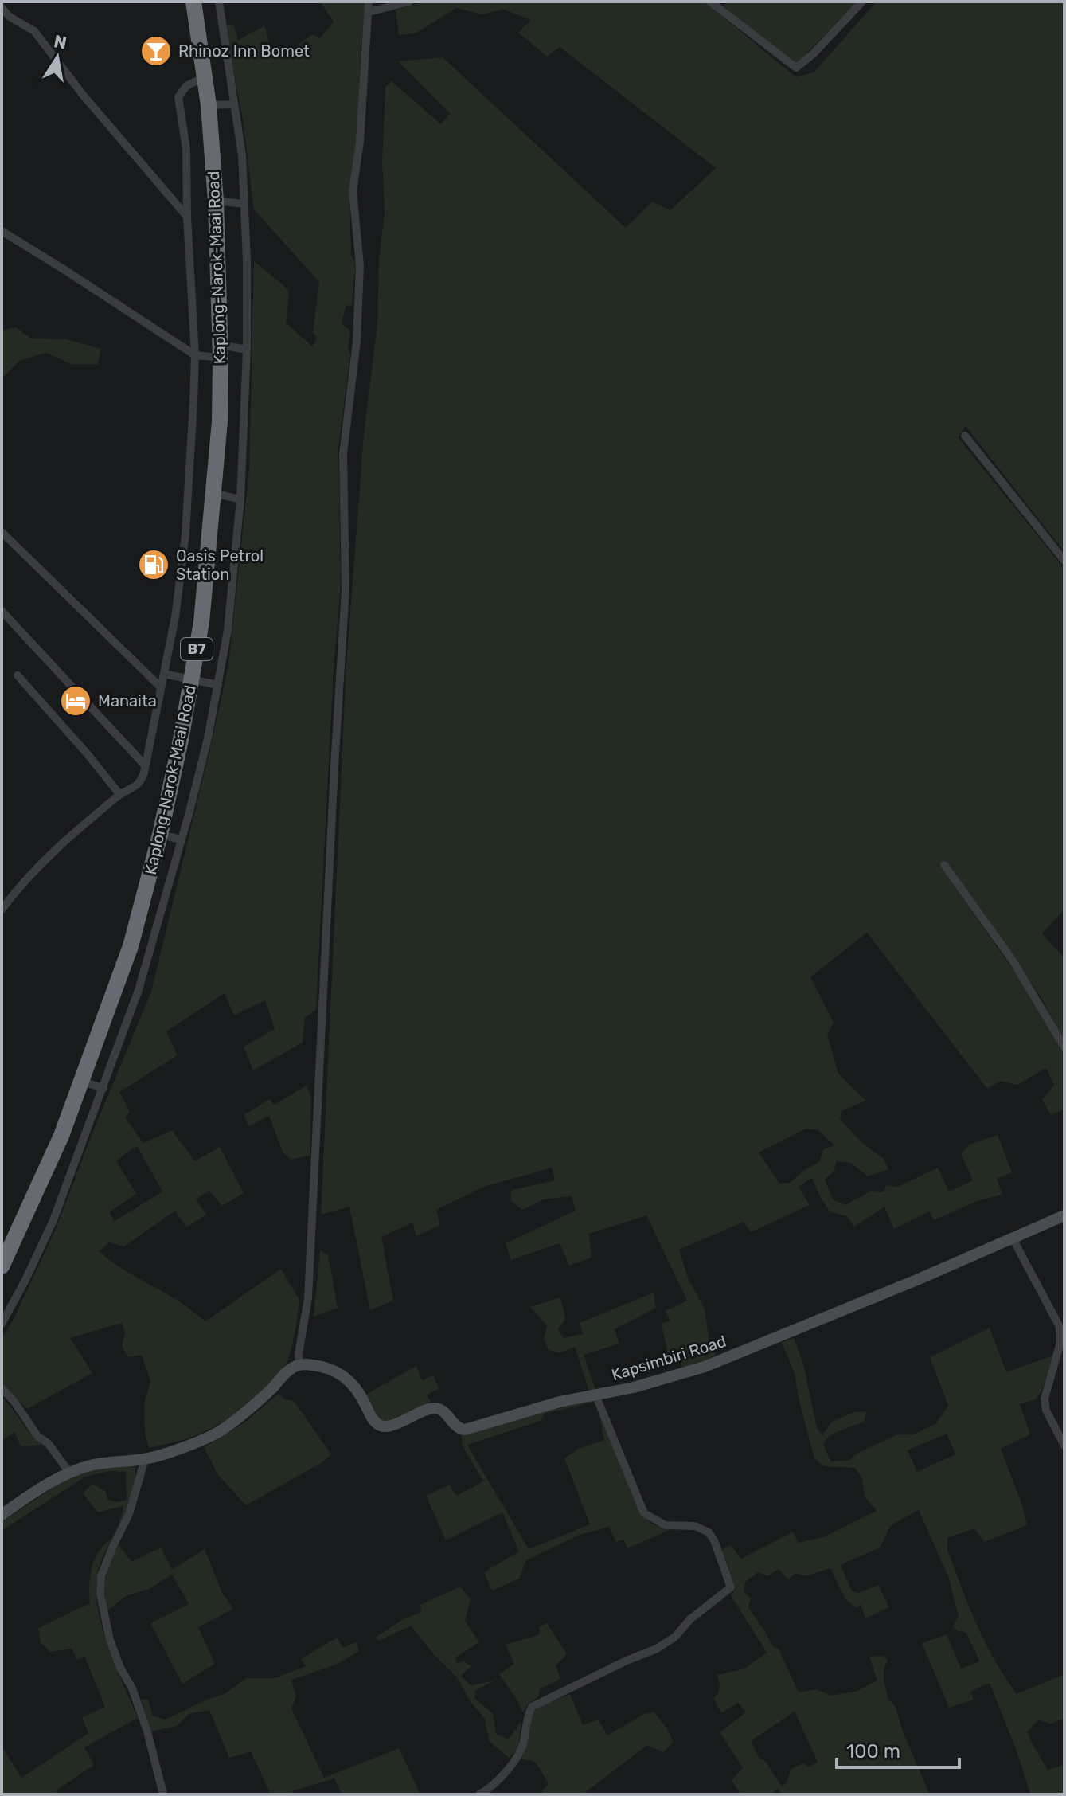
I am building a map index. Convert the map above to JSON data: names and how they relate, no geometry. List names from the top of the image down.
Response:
{
  "streets": {
    "highway": ["Kaplong-Narok-Maai Road", "B7"],
    "street": ["Kapsimbiri Road"]
  },
  "places": {
    "bar": ["Rhinoz Inn Bomet"],
    "fuel station": ["Oasis Petrol Station"],
    "hotel": ["Manaita"]
  },
  "scale_bar": "100 m",
  "north": "top"
}
